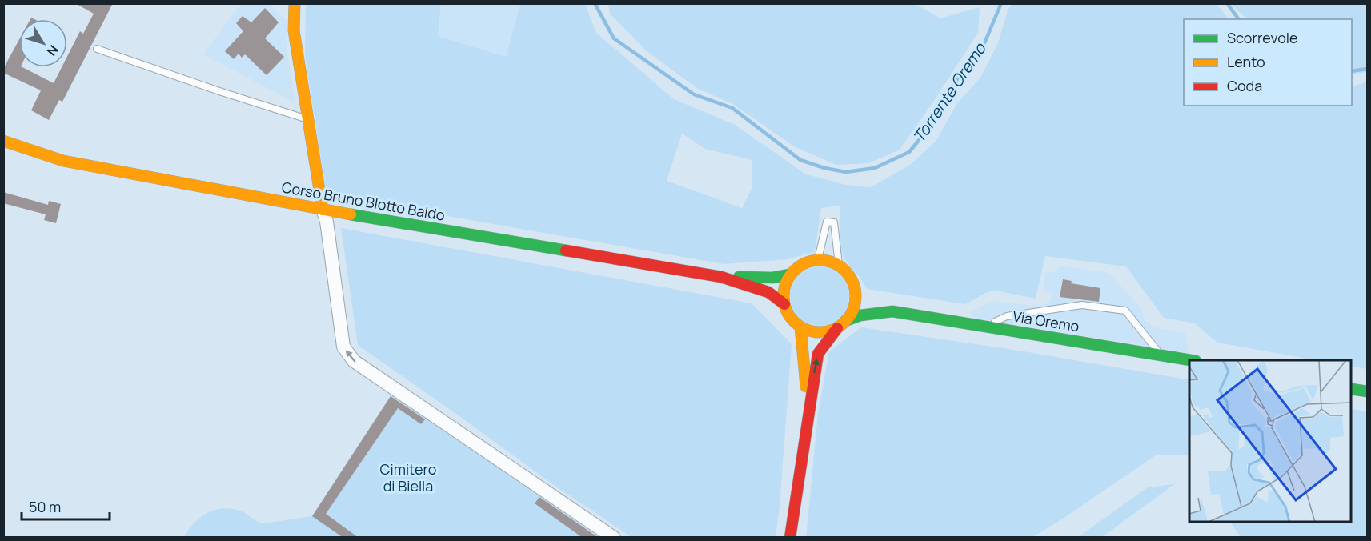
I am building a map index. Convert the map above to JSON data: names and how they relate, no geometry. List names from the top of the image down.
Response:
{
  "streets": {
    "main road": ["Corso Bruno Blotto Baldo", "Via Oremo"]
  },
  "crossings": [
    ["Corso Bruno Blotto Baldo", "Via Oremo"]
  ],
  "water": ["Torrente Oremo"],
  "parks": ["Cimitero di Biella"],
  "legend": ["Scorrevole", "Lento", "Coda"],
  "scale_bar": "50 m",
  "north": "bottom right"
}
